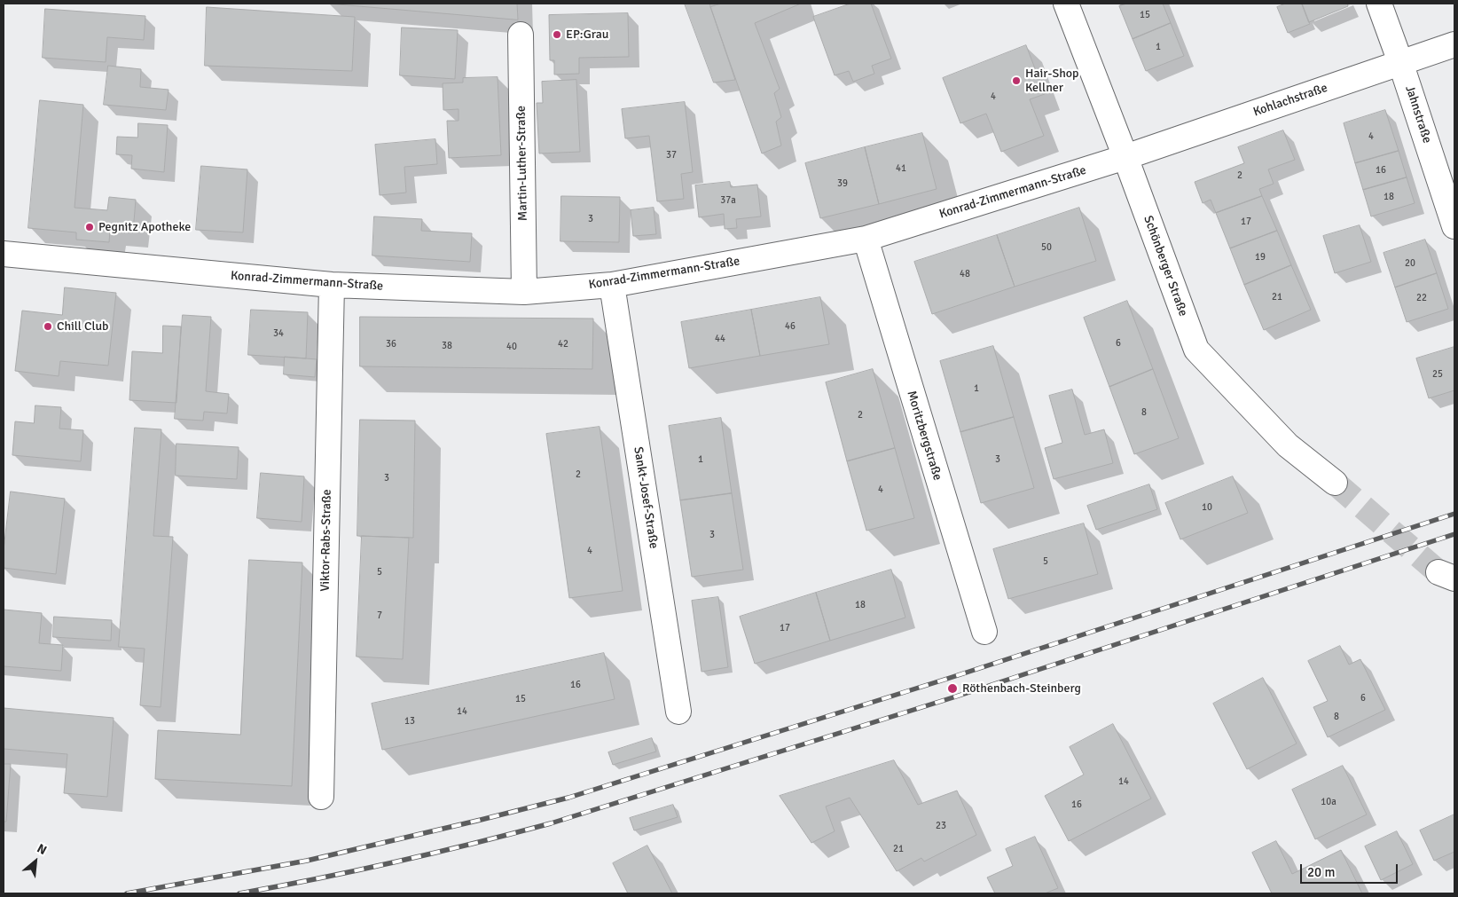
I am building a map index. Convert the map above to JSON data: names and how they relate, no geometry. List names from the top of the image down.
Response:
{
  "streets": {
    "street": [
      "Kohlachstraße",
      "Jahnstraße",
      "Martin-Luther-Straße",
      "Konrad-Zimmermann-Straße",
      "Schönberger Straße",
      "Moritzbergstraße",
      "Sankt-Josef-Straße",
      "Viktor-Rabs-Straße"
    ]
  },
  "crossings": [
    ["Kohlachstraße", "Jahnstraße"],
    ["Kohlachstraße", "Konrad-Zimmermann-Straße"],
    ["Kohlachstraße", "Schönberger Straße"],
    ["Martin-Luther-Straße", "Konrad-Zimmermann-Straße"],
    ["Konrad-Zimmermann-Straße", "Schönberger Straße"],
    ["Konrad-Zimmermann-Straße", "Moritzbergstraße"],
    ["Konrad-Zimmermann-Straße", "Sankt-Josef-Straße"],
    ["Konrad-Zimmermann-Straße", "Viktor-Rabs-Straße"]
  ],
  "places": [
    "EP:Grau",
    "Hair-Shop Kellner",
    "Pegnitz Apotheke",
    "Chill Club",
    "Röthenbach-Steinberg"
  ],
  "house_numbers": [
    "15",
    "1",
    "4",
    "4",
    "37",
    "41",
    "16",
    "2",
    "39",
    "18",
    "37a",
    "3",
    "17",
    "50",
    "19",
    "20",
    "48",
    "21",
    "22",
    "46",
    "34",
    "44",
    "6",
    "36",
    "42",
    "38",
    "40",
    "25",
    "1",
    "8",
    "2",
    "1",
    "3",
    "2",
    "3",
    "4",
    "10",
    "3",
    "4",
    "5",
    "5",
    "18",
    "7",
    "17",
    "16",
    "6",
    "15",
    "14",
    "8",
    "13",
    "14",
    "10a",
    "16",
    "23",
    "21"
  ],
  "scale_bar": "20 m",
  "north": "top right"
}
